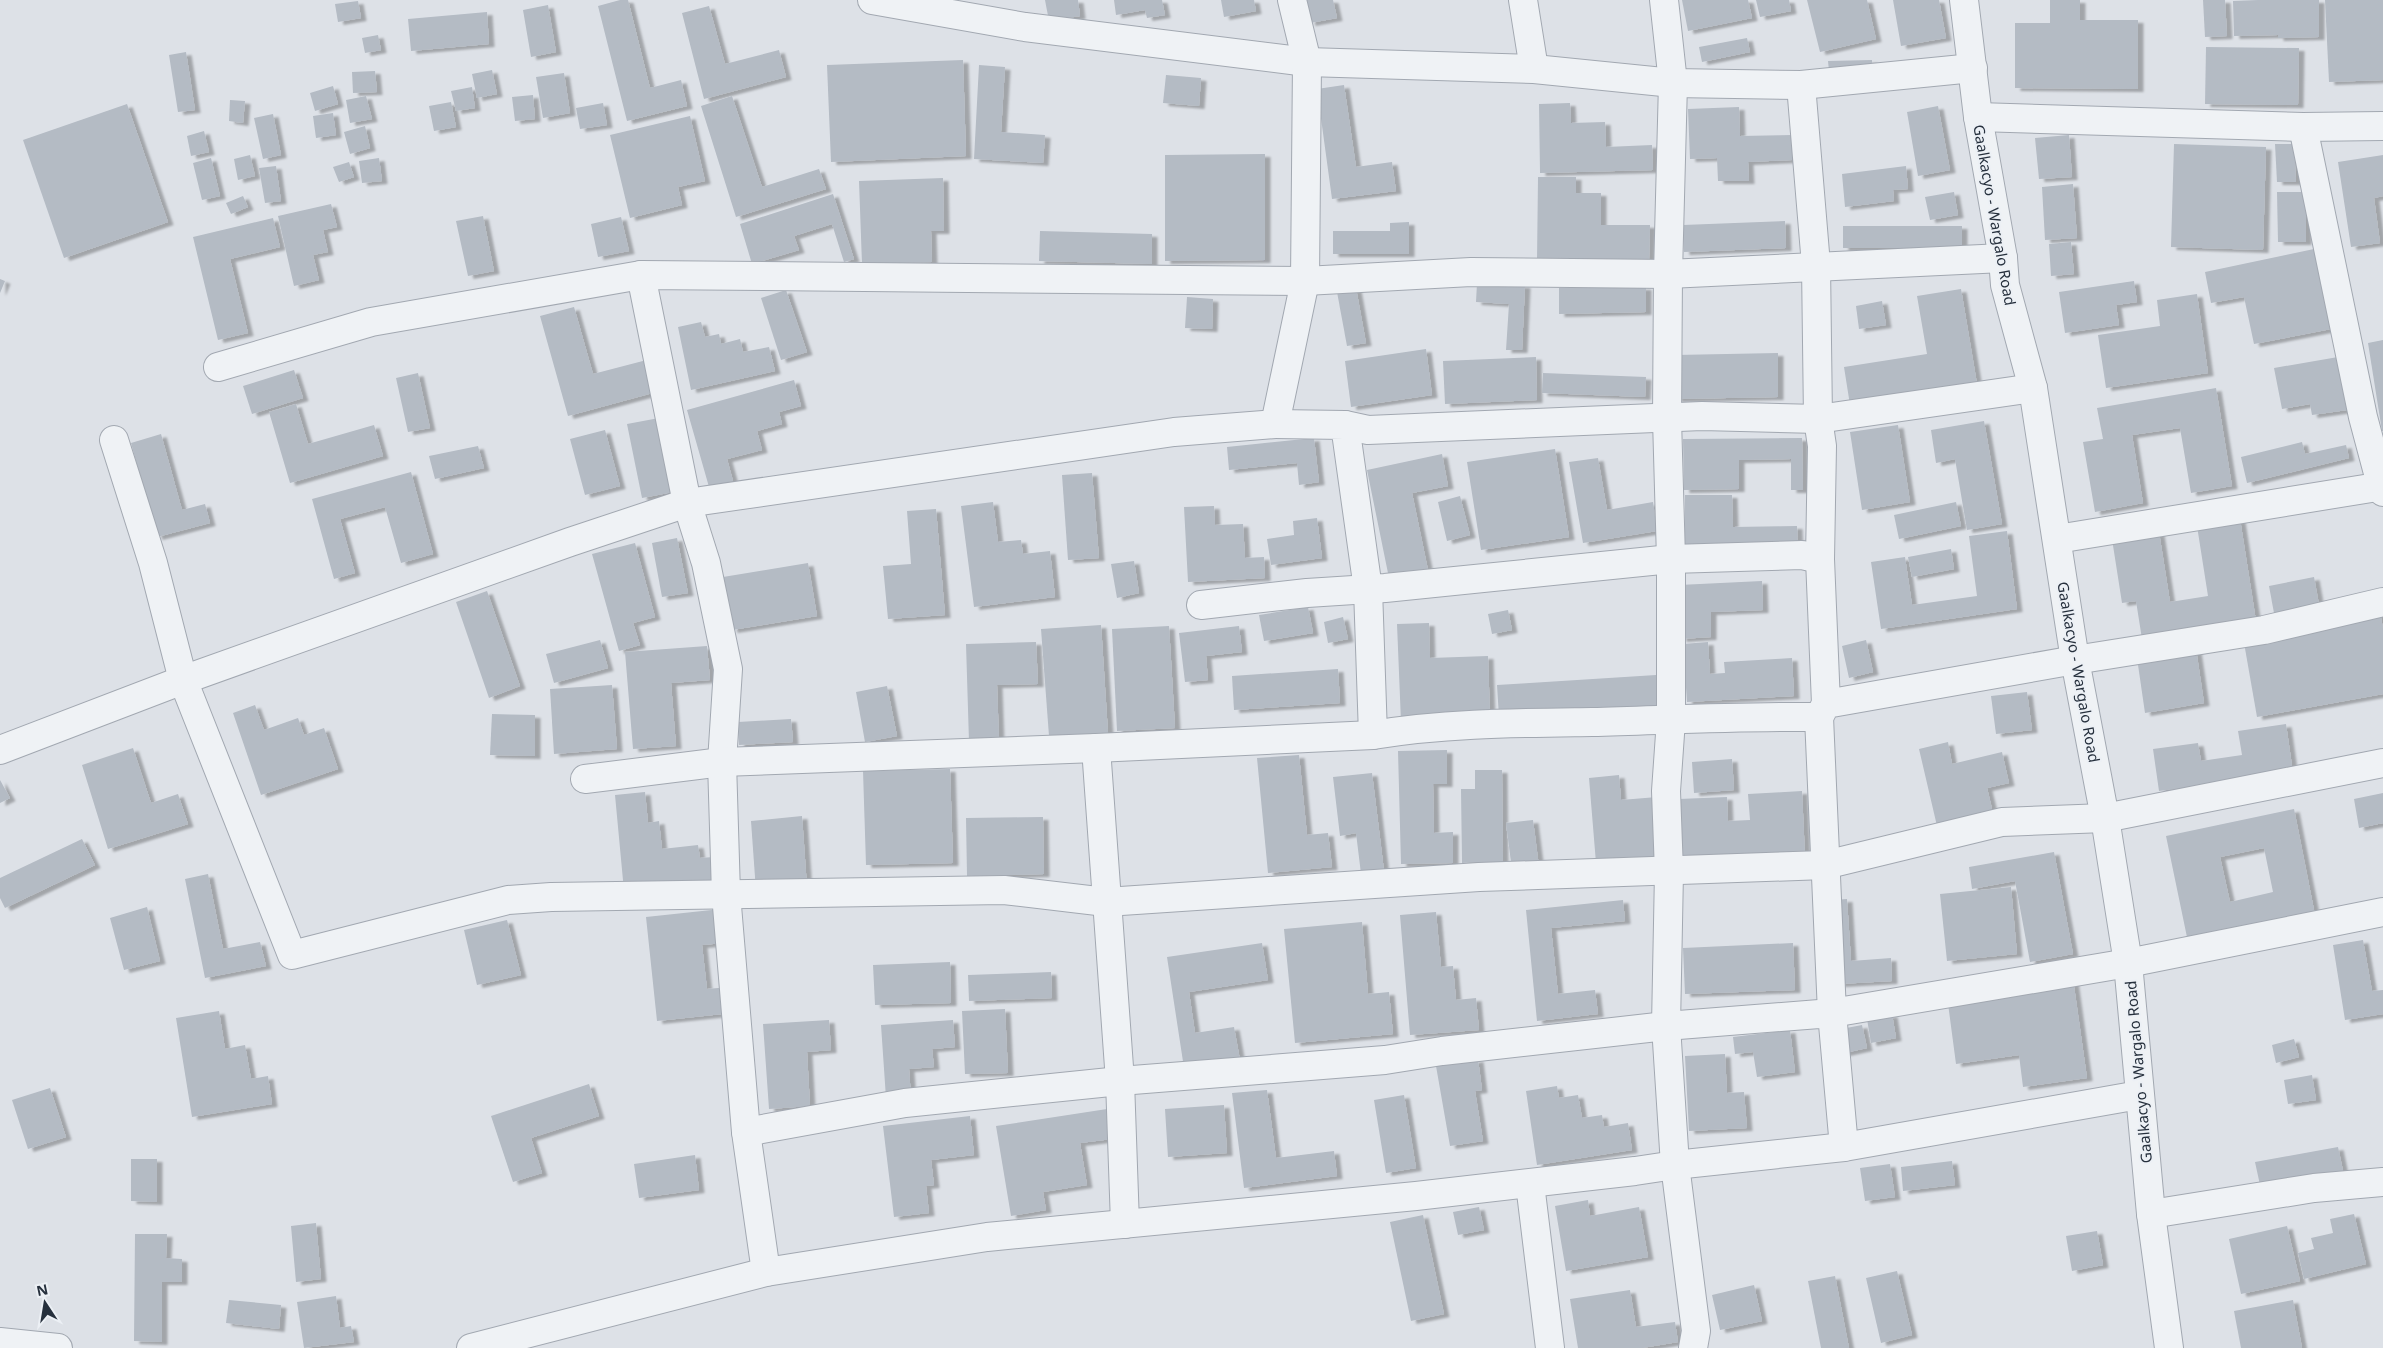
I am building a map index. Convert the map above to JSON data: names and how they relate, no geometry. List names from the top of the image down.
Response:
{
  "streets": {
    "street": ["Gaalkacyo - Wargalo Road"]
  },
  "north": "top"
}
